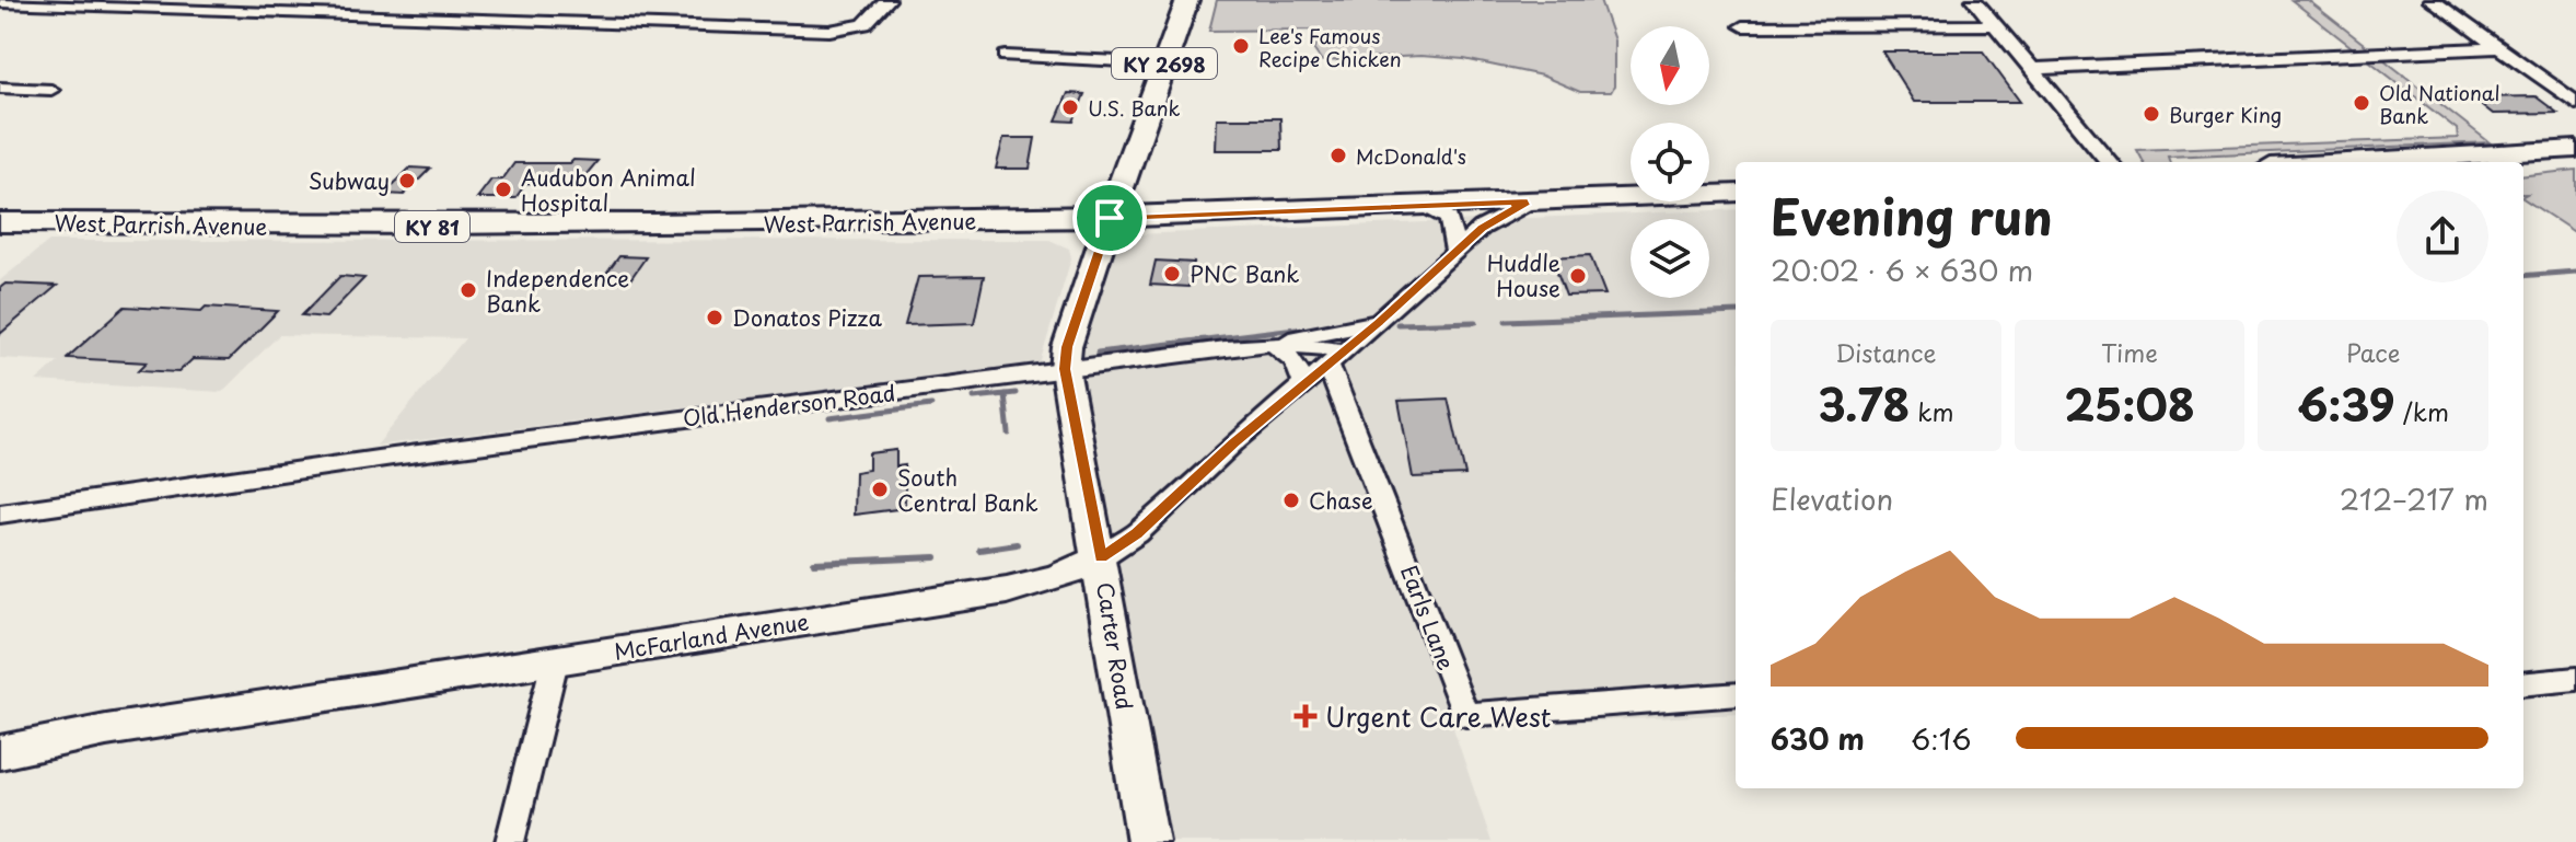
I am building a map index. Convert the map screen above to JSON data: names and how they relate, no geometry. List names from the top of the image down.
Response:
{
  "streets": {
    "main road": [
      "KY 2698",
      "West Parrish Avenue",
      "KY 81",
      "Carter Road"
    ],
    "street": ["Old Henderson Road", "Earls Lane", "McFarland Avenue"]
  },
  "crossings": [
    ["West Parrish Avenue", "Carter Road"],
    ["Old Henderson Road", "Earls Lane"],
    ["Old Henderson Road", "McFarland Avenue"],
    ["Old Henderson Road", "Carter Road"],
    ["Earls Lane", "McFarland Avenue"],
    ["McFarland Avenue", "Carter Road"]
  ],
  "places": {
    "other": [
      "Lee's Famous Recipe Chicken",
      "Old National Bank",
      "U.S. Bank",
      "Burger King",
      "McDonald's",
      "Subway",
      "Audubon Animal Hospital",
      "PNC Bank",
      "Huddle House",
      "Independence Bank",
      "Donatos Pizza",
      "South Central Bank",
      "Chase"
    ],
    "health": ["Urgent Care West"]
  },
  "north": "bottom",
  "page": {
    "heading": ["Evening run", "20:02 · 6 × 630 m"],
    "stats": [
      ["Distance", "3.78 km"],
      ["Time", "25:08"],
      ["Pace", "6:39 /km"]
    ],
    "chart": ["Elevation", "212–217 m"],
    "list": [
      {
        "name": "630 m",
        "note": "6:16"
      }
    ]
  }
}
